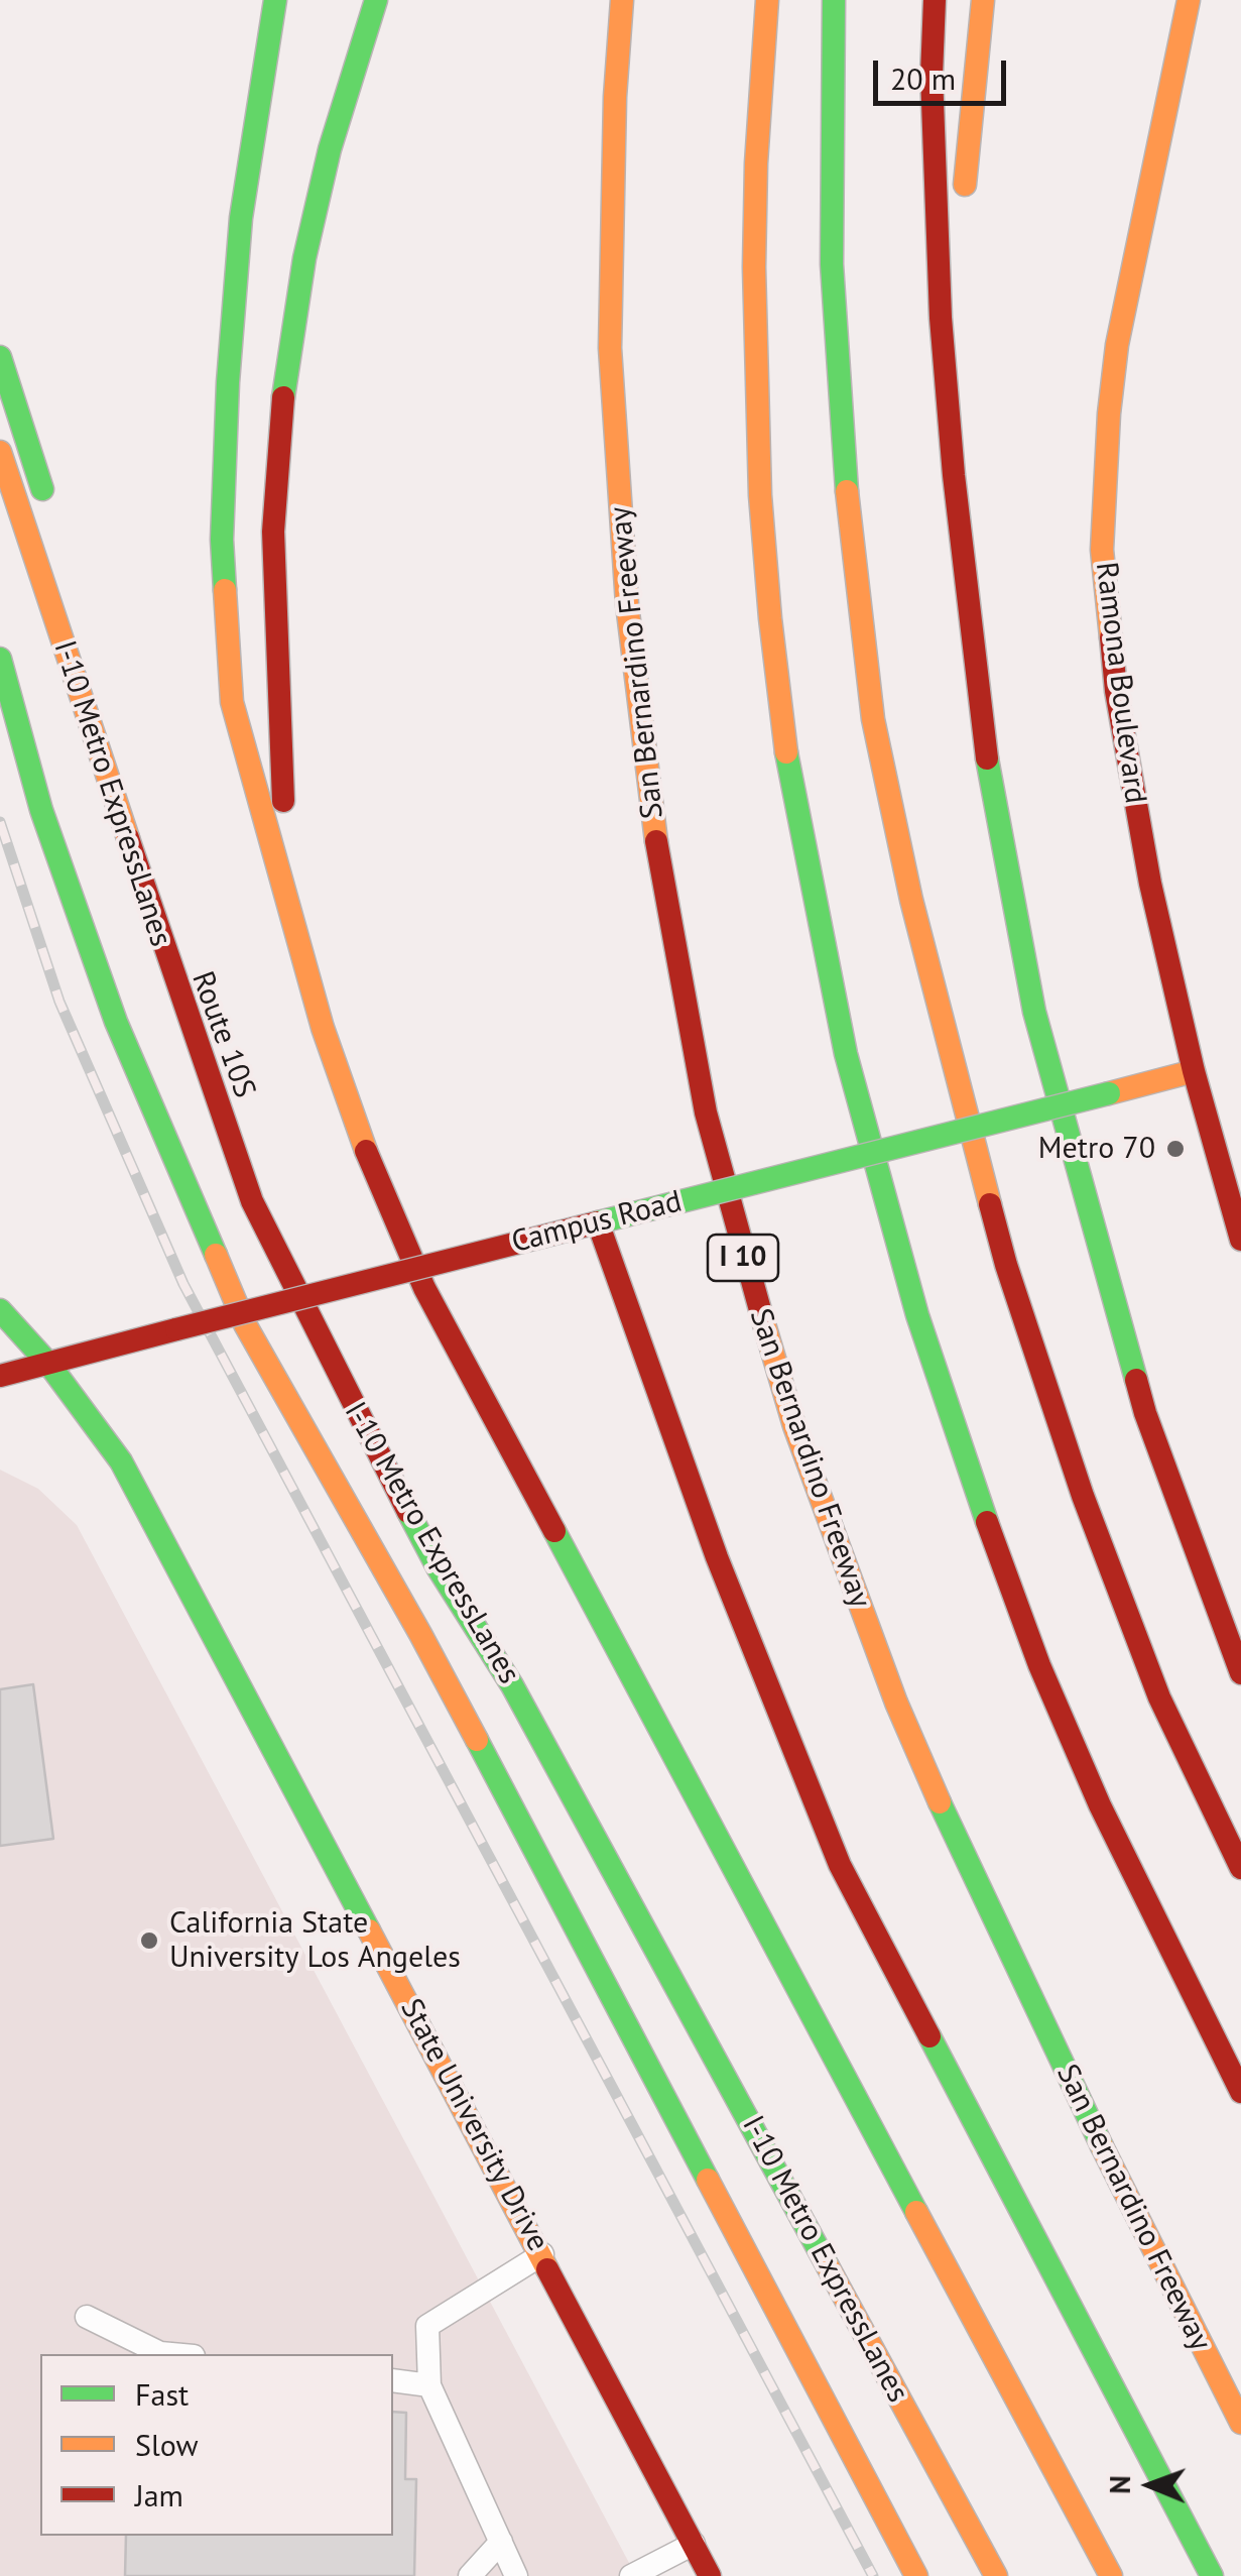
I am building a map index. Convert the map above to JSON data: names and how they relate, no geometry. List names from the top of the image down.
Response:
{
  "streets": {
    "main road": [
      "San Bernardino Freeway",
      "Ramona Boulevard",
      "I-10 Metro ExpressLanes",
      "Campus Road",
      "I 10",
      "State University Drive"
    ]
  },
  "crossings": [
    ["Ramona Boulevard", "Campus Road"],
    ["Campus Road", "State University Drive"]
  ],
  "places": ["Metro 70", "California State University Los Angeles"],
  "legend": ["Fast", "Slow", "Jam"],
  "scale_bar": "20 m",
  "north": "left"
}
